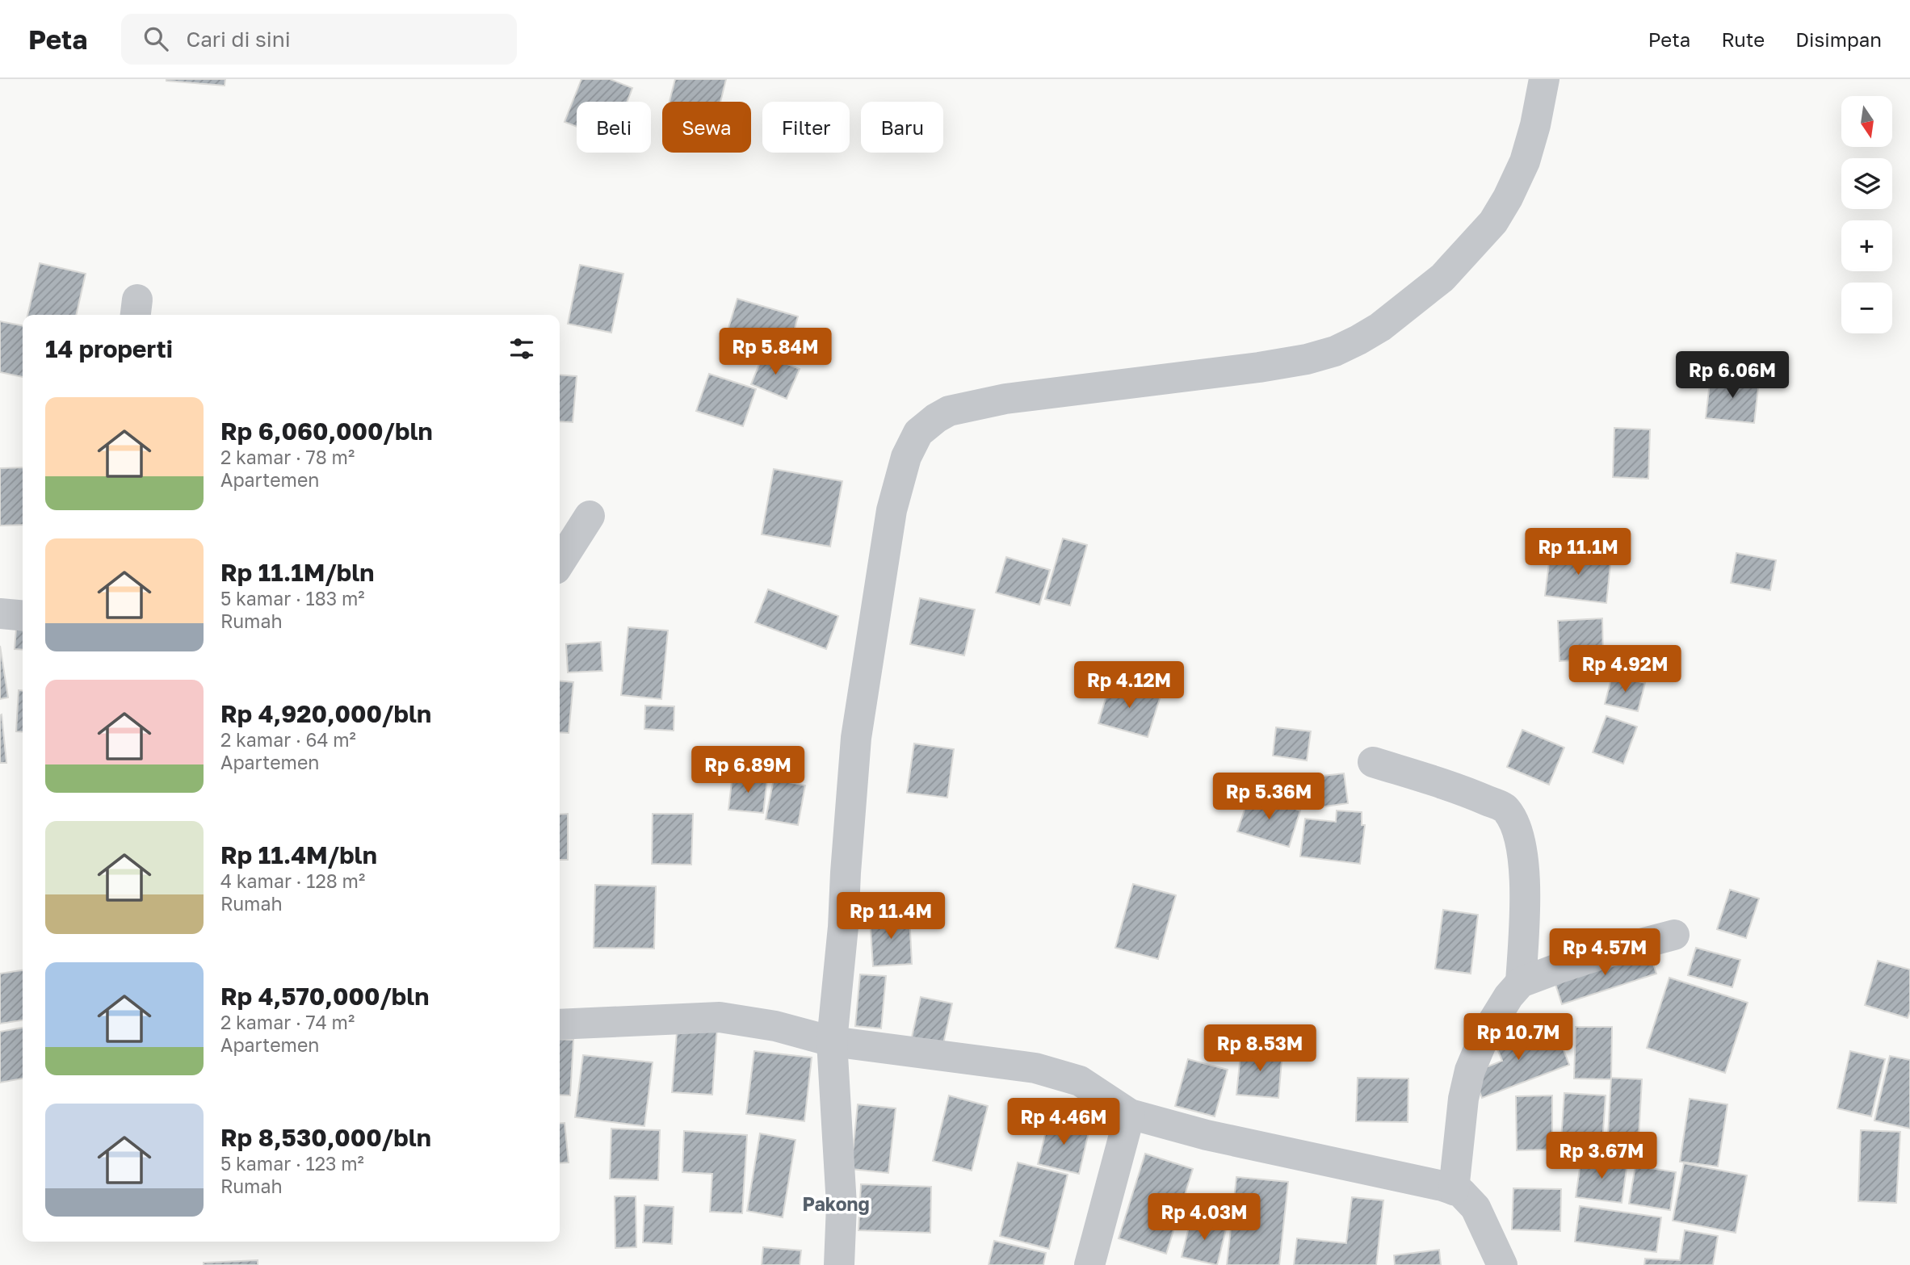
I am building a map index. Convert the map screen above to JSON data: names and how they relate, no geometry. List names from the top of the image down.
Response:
{
  "districts": ["Pakong"],
  "north": "bottom",
  "page": {
    "header": "Peta",
    "search": "Cari di sini",
    "nav": ["Peta", "Rute", "Disimpan"],
    "map_buttons": ["+", "−"],
    "chip": [
      "Beli",
      "Sewa",
      "Filter",
      "Baru"
    ],
    "heading": "14 properti",
    "price": [
      "Rp 5.84M",
      "Rp 6.06M",
      "Rp 11.1M",
      "Rp 4.92M",
      "Rp 4.12M",
      "Rp 6.89M",
      "Rp 5.36M",
      "Rp 11.4M",
      "Rp 4.57M",
      "Rp 10.7M",
      "Rp 8.53M",
      "Rp 4.46M",
      "Rp 3.67M",
      "Rp 4.03M"
    ],
    "list": [
      {
        "name": "Rp 6,060,000/bln",
        "note": "2 kamar · 78 m² · Apartemen"
      },
      {
        "name": "Rp 11.1M/bln",
        "note": "5 kamar · 183 m² · Rumah"
      },
      {
        "name": "Rp 4,920,000/bln",
        "note": "2 kamar · 64 m² · Apartemen"
      },
      {
        "name": "Rp 11.4M/bln",
        "note": "4 kamar · 128 m² · Rumah"
      },
      {
        "name": "Rp 4,570,000/bln",
        "note": "2 kamar · 74 m² · Apartemen"
      },
      {
        "name": "Rp 8,530,000/bln",
        "note": "5 kamar · 123 m² · Rumah"
      }
    ]
  }
}
